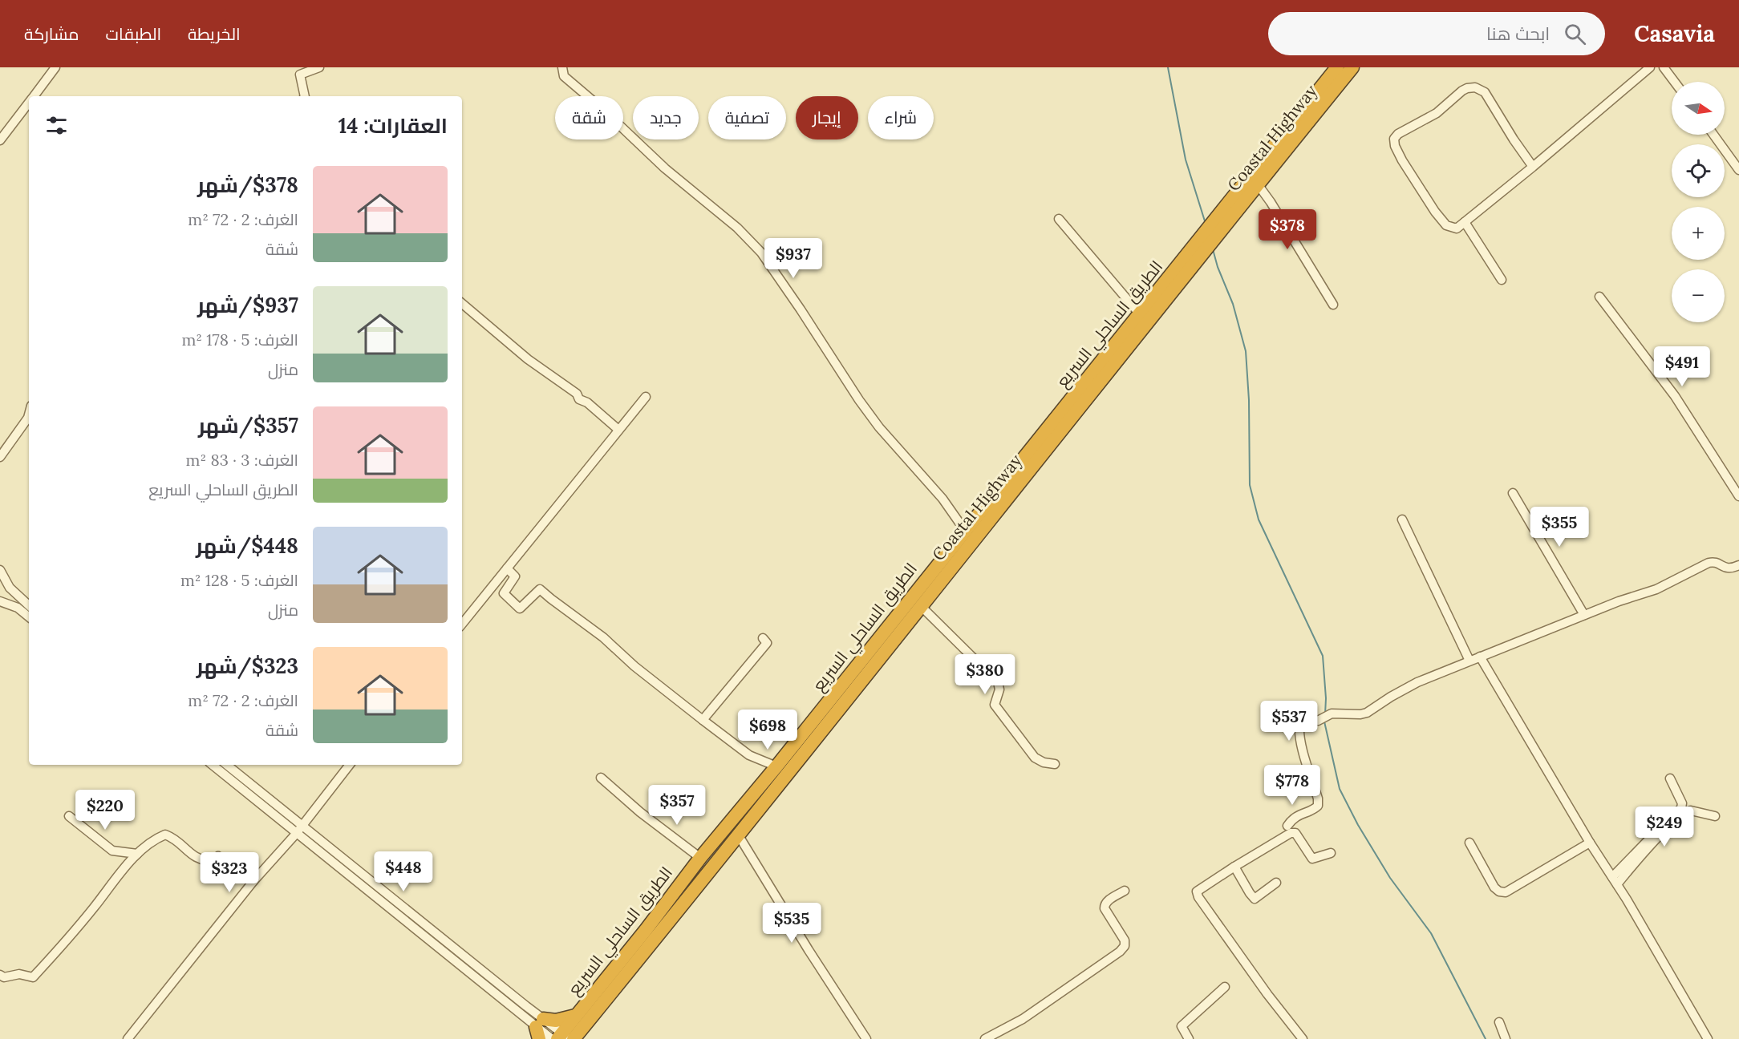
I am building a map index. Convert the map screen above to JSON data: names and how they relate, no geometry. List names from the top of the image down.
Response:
{
  "streets": {
    "highway": ["Coastal Highway", "الطريق الساحلي السريع"]
  },
  "crossings": [
    ["Coastal Highway", "الطريق الساحلي السريع"]
  ],
  "north": "right",
  "page": {
    "header": "Casavia",
    "search": "ابحث هنا",
    "nav": ["الخريطة", "الطبقات", "مشاركة"],
    "map_buttons": ["+", "−"],
    "chip": [
      "شراء",
      "إيجار",
      "تصفية",
      "جديد",
      "شقة"
    ],
    "heading": "العقارات: 14",
    "list": [
      {
        "name": "$378/شهر",
        "note": "الغرف: 2 · 72 m² · شقة"
      },
      {
        "name": "$937/شهر",
        "note": "الغرف: 5 · 178 m² · منزل"
      },
      {
        "name": "$357/شهر",
        "note": "الغرف: 3 · 83 m² · الطريق الساحلي السريع"
      },
      {
        "name": "$448/شهر",
        "note": "الغرف: 5 · 128 m² · منزل"
      },
      {
        "name": "$323/شهر",
        "note": "الغرف: 2 · 72 m² · شقة"
      }
    ],
    "price": [
      "$378",
      "$937",
      "$491",
      "$355",
      "$380",
      "$537",
      "$698",
      "$778",
      "$357",
      "$220",
      "$249",
      "$448",
      "$323",
      "$535"
    ]
  }
}
